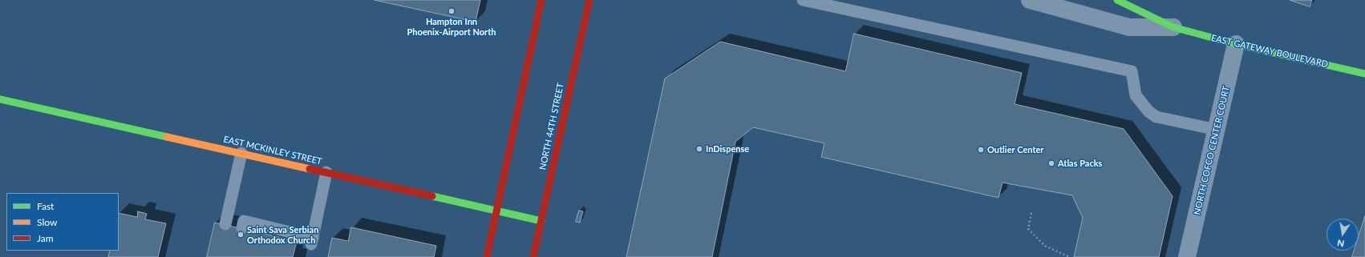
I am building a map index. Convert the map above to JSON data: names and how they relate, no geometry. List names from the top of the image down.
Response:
{
  "streets": {
    "street": [
      "EAST GATEWAY BOULEVARD",
      "NORTH 44TH STREET",
      "EAST MCKINLEY STREET",
      "NORTH COFCO CENTER COURT"
    ]
  },
  "crossings": [
    ["EAST GATEWAY BOULEVARD", "NORTH COFCO CENTER COURT"],
    ["NORTH 44TH STREET", "EAST MCKINLEY STREET"]
  ],
  "places": [
    "Hampton Inn Phoenix-Airport North",
    "InDispense",
    "Outlier Center",
    "Atlas Packs",
    "Saint Sava Serbian Orthodox Church"
  ],
  "legend": ["Fast", "Slow", "Jam"],
  "north": "bottom"
}
